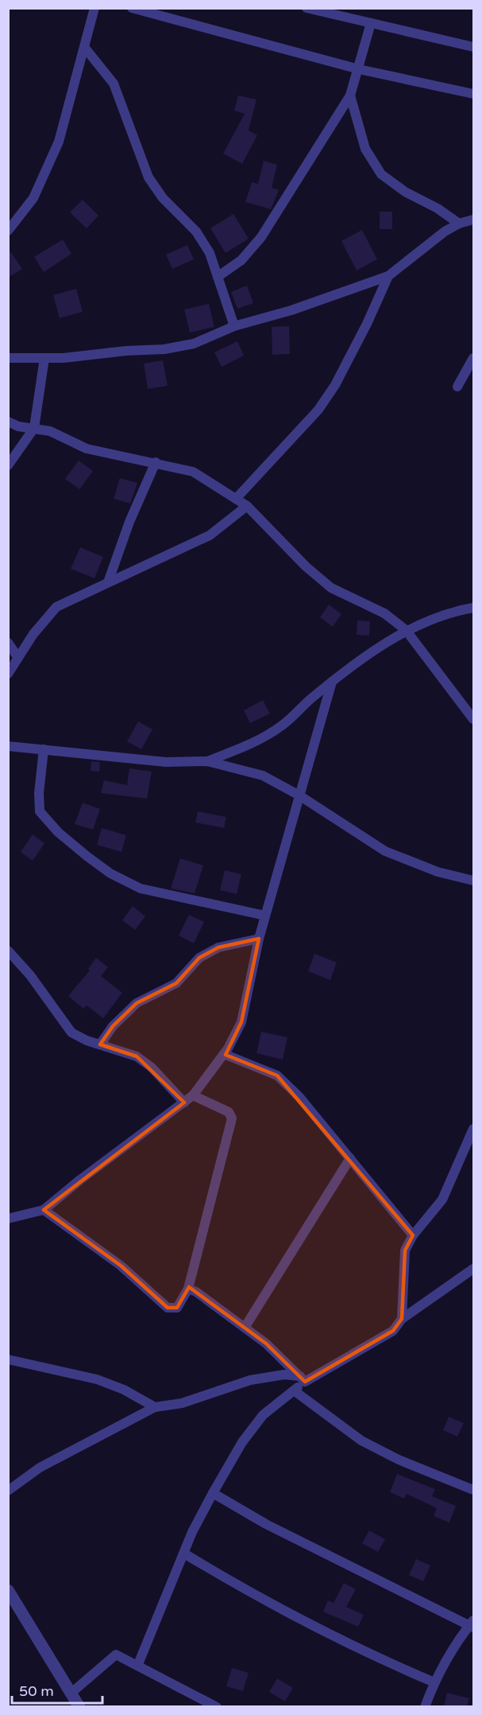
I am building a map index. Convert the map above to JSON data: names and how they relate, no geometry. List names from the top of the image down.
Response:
{
  "scale_bar": "50 m"
}
